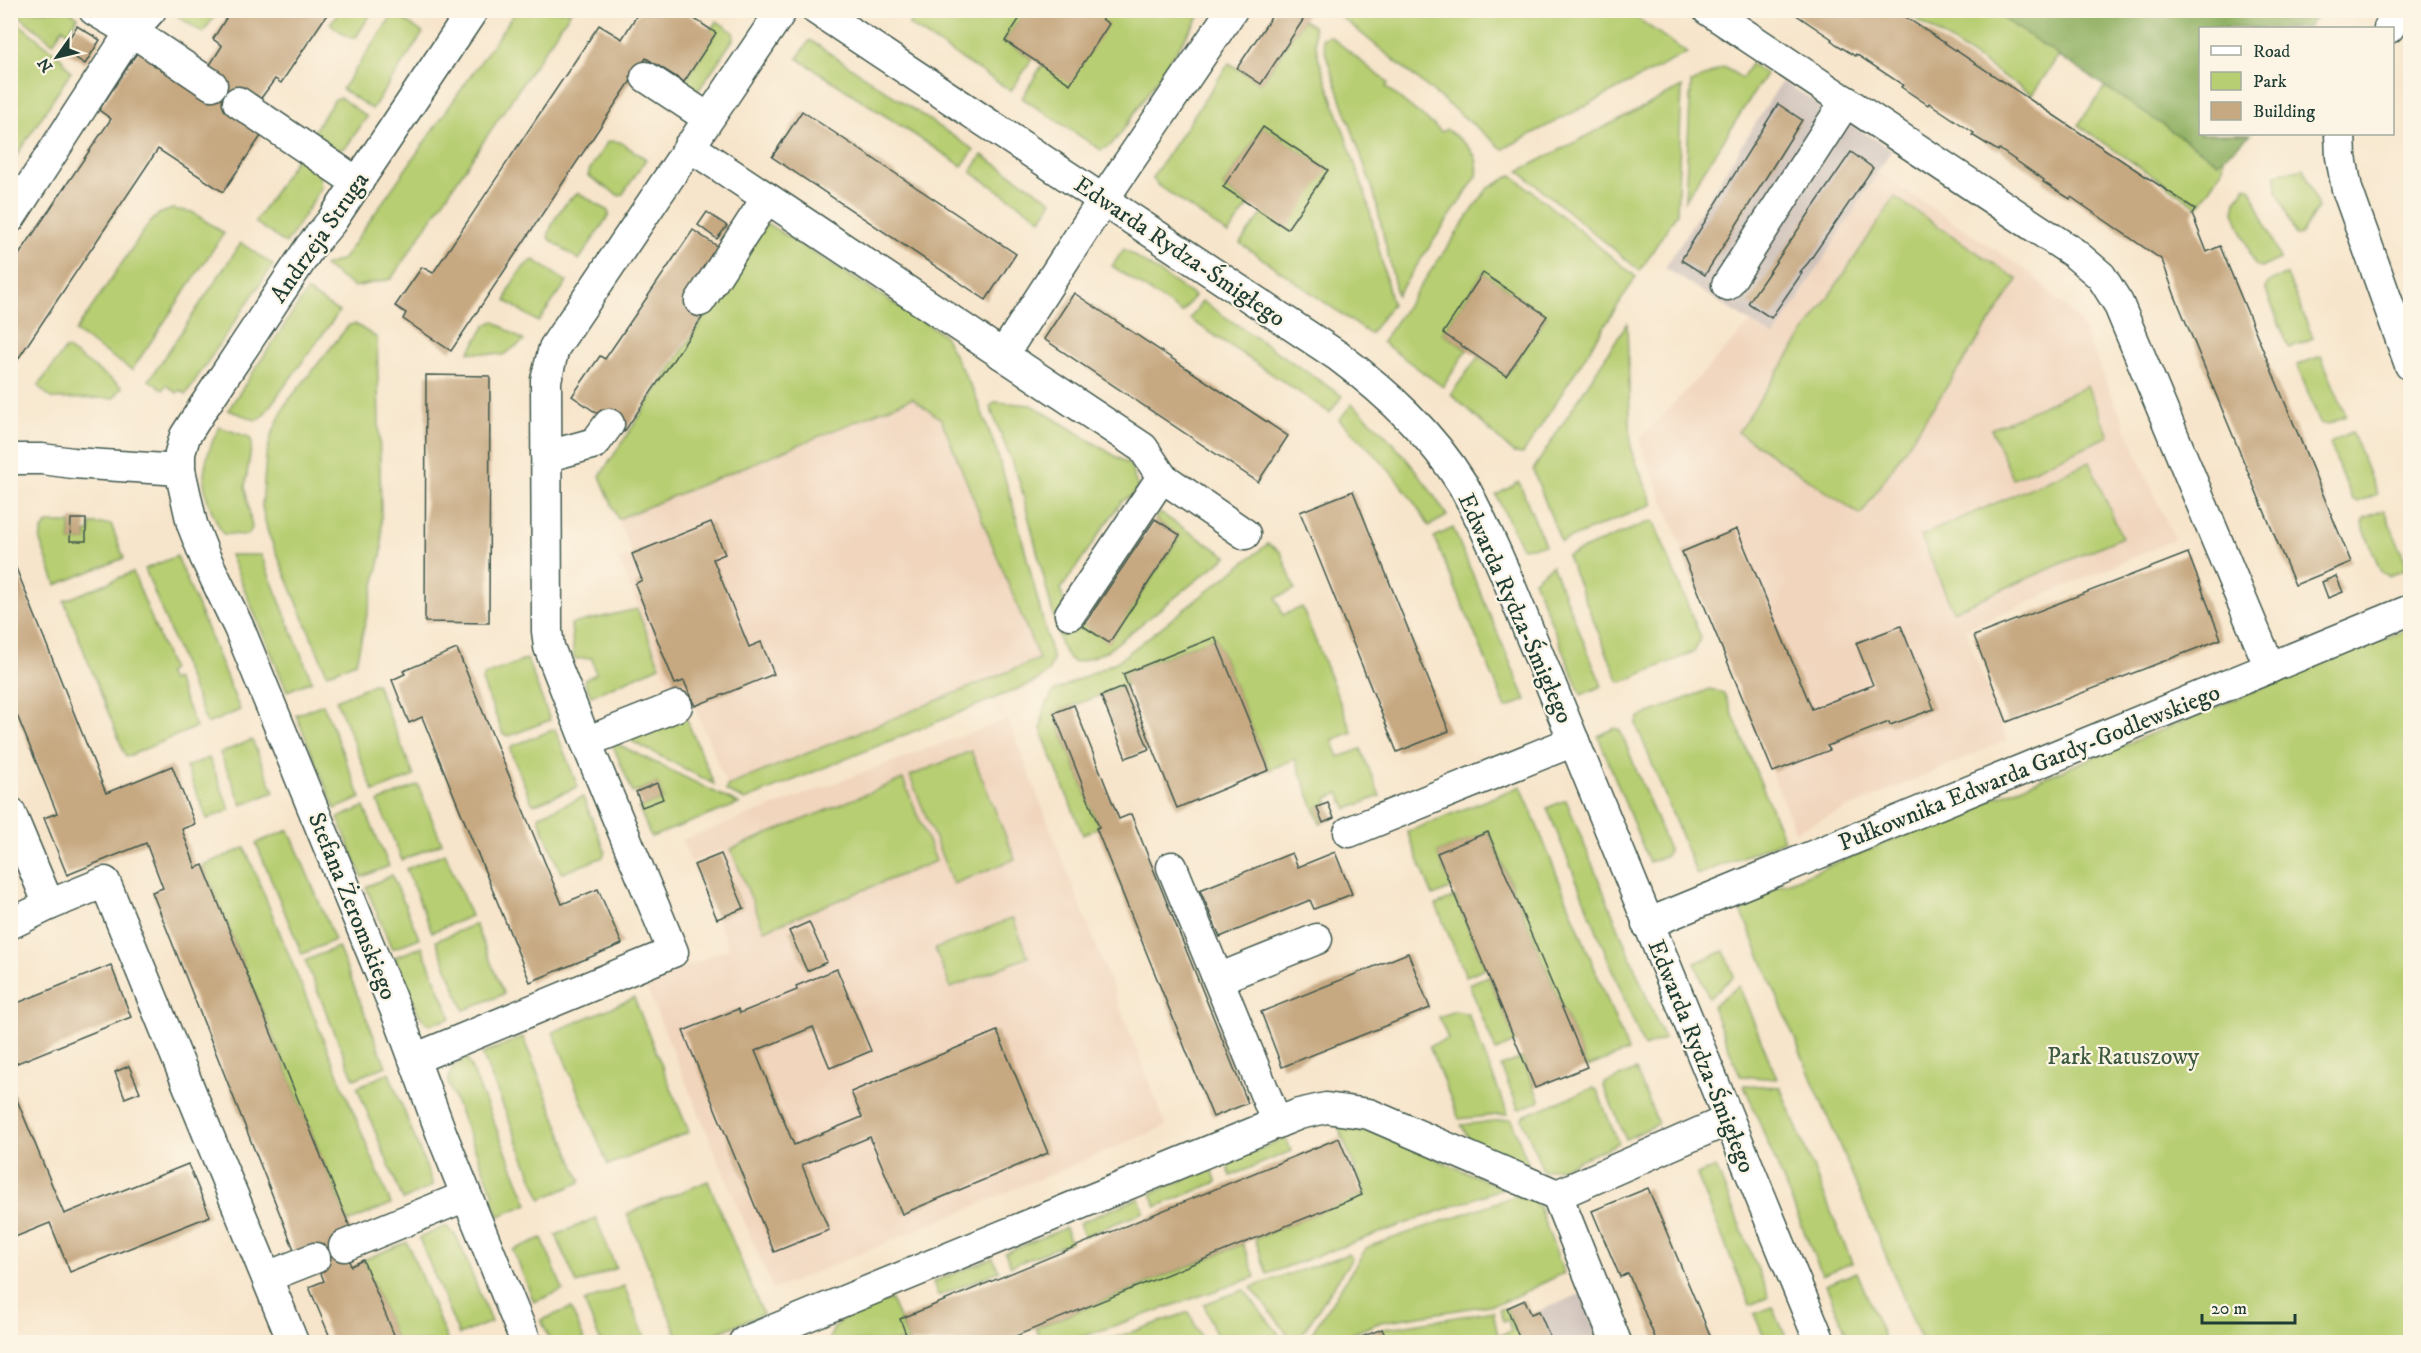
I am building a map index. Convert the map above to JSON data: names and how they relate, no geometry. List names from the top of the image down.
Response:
{
  "streets": {
    "street": [
      "Andrzeja Struga",
      "Edwarda Rydza-Śmigłego",
      "Pułkownika Edwarda Gardy-Godlewskiego",
      "Stefana Żeromskiego"
    ]
  },
  "crossings": [
    ["Andrzeja Struga", "Stefana Żeromskiego"],
    ["Edwarda Rydza-Śmigłego", "Pułkownika Edwarda Gardy-Godlewskiego"]
  ],
  "parks": ["Park Ratuszowy"],
  "legend": ["Road", "Park", "Building"],
  "scale_bar": "20 m",
  "north": "bottom left"
}
